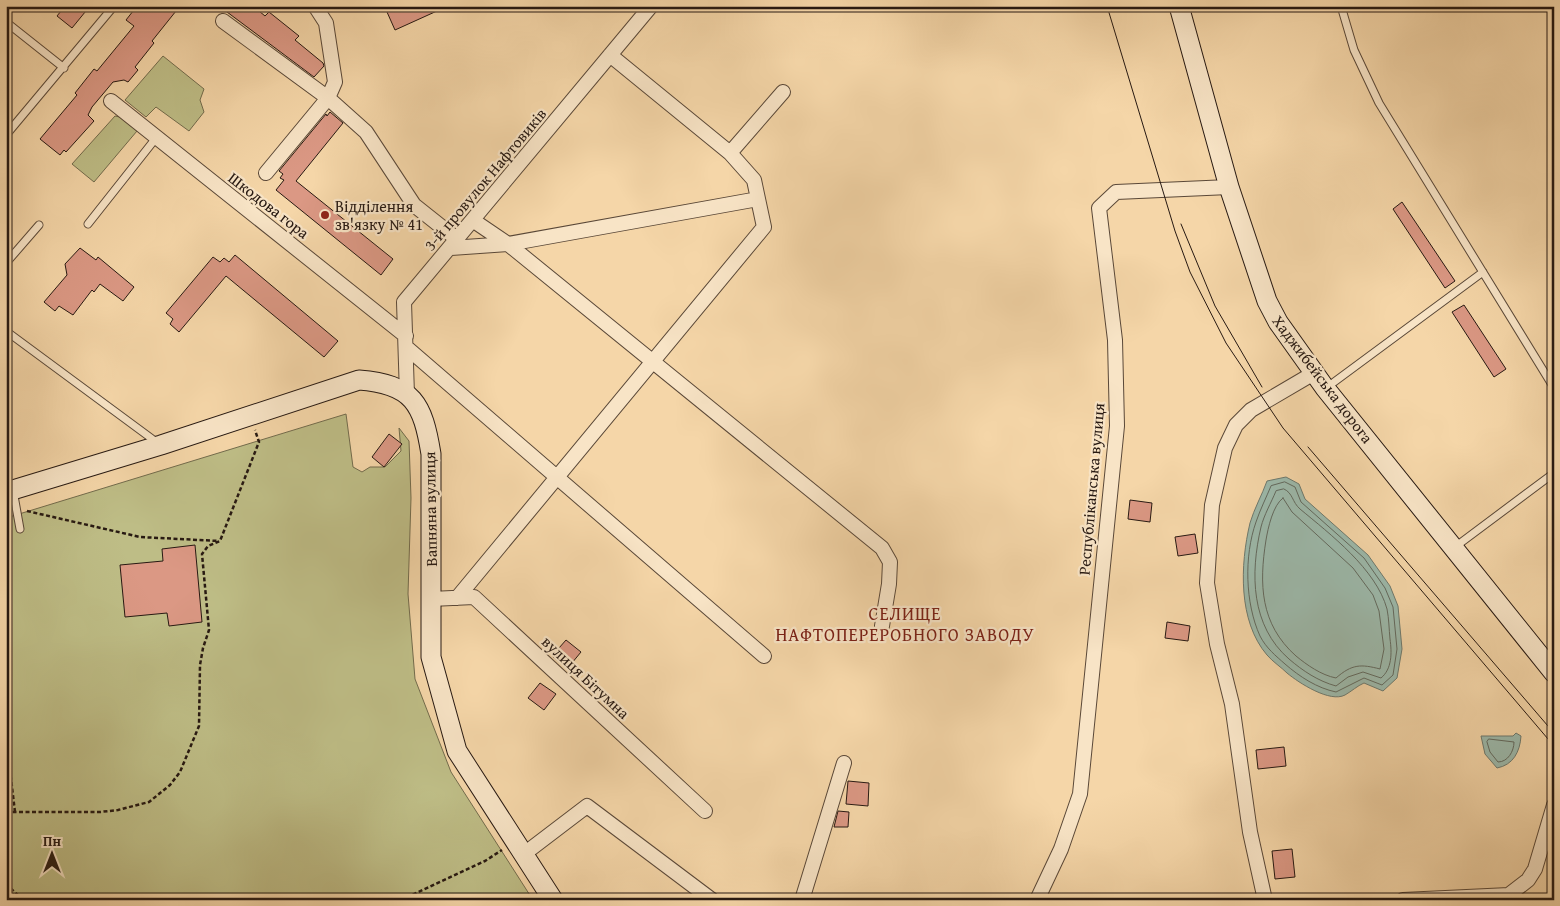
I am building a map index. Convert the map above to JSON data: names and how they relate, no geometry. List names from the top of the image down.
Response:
{
  "streets": {
    "street": [
      "3-й провулок Нафтовиків",
      "Шкодова гора",
      "Хаджибейська дорога",
      "Республіканська вулиця",
      "Вапняна вулиця",
      "вулиця Бітумна"
    ]
  },
  "crossings": [
    ["3-й провулок Нафтовиків", "Шкодова гора"],
    ["3-й провулок Нафтовиків", "Вапняна вулиця"],
    ["Хаджибейська дорога", "Республіканська вулиця"],
    ["Вапняна вулиця", "вулиця Бітумна"]
  ],
  "districts": ["СЕЛИЩЕ НАФТОПЕРЕРОБНОГО ЗАВОДУ"],
  "places": ["Відділення зв'язку № 41"],
  "north": "top"
}
